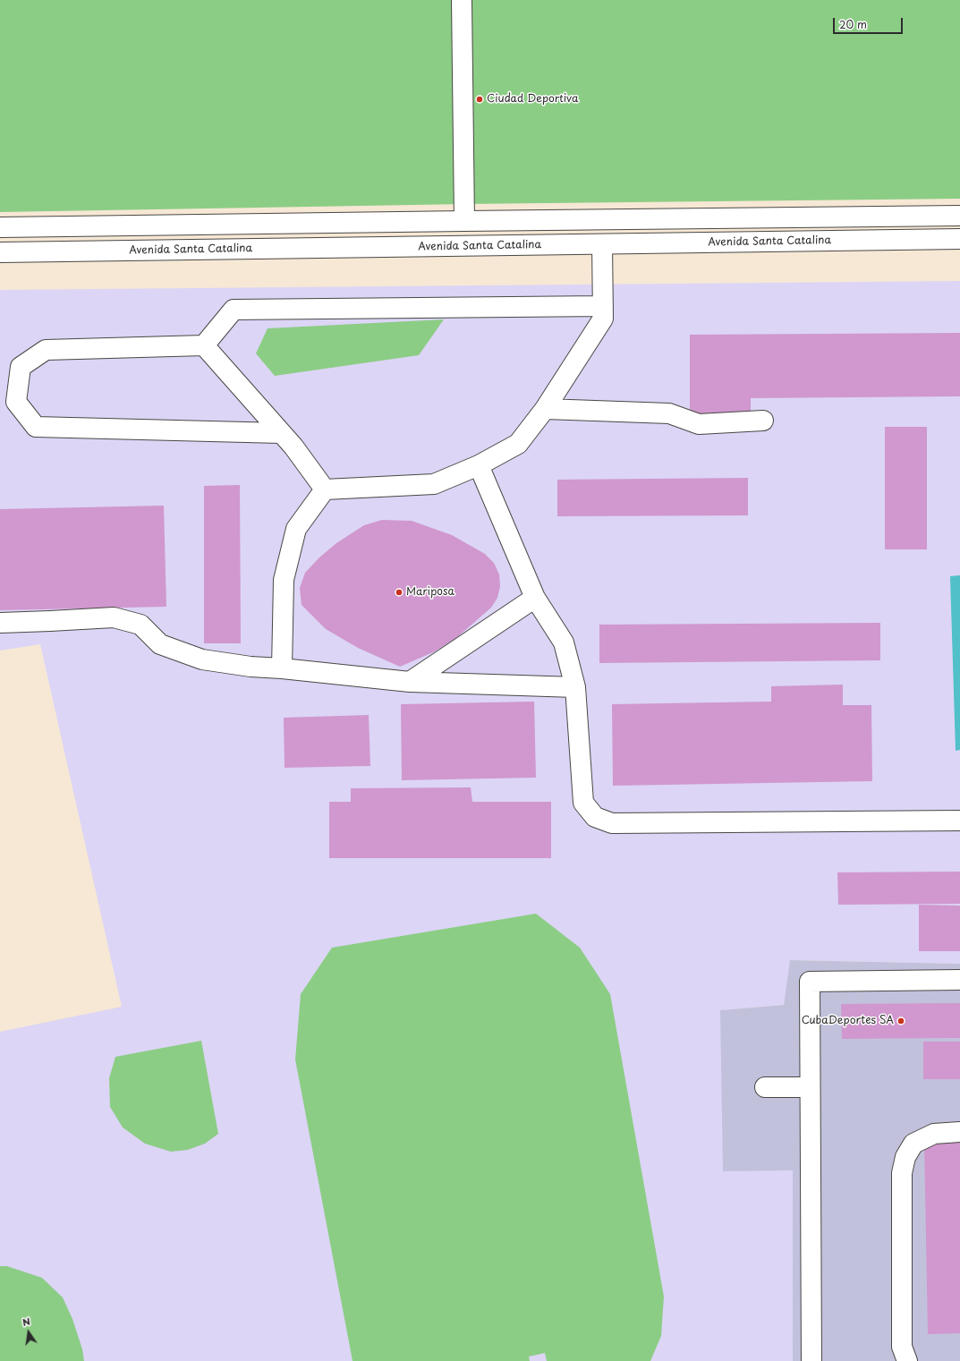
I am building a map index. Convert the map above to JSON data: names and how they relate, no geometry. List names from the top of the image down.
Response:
{
  "streets": {
    "main road": ["Avenida Santa Catalina"]
  },
  "places": ["Ciudad Deportiva", "Mariposa", "CubaDeportes SA"],
  "scale_bar": "20 m",
  "north": "top"
}
